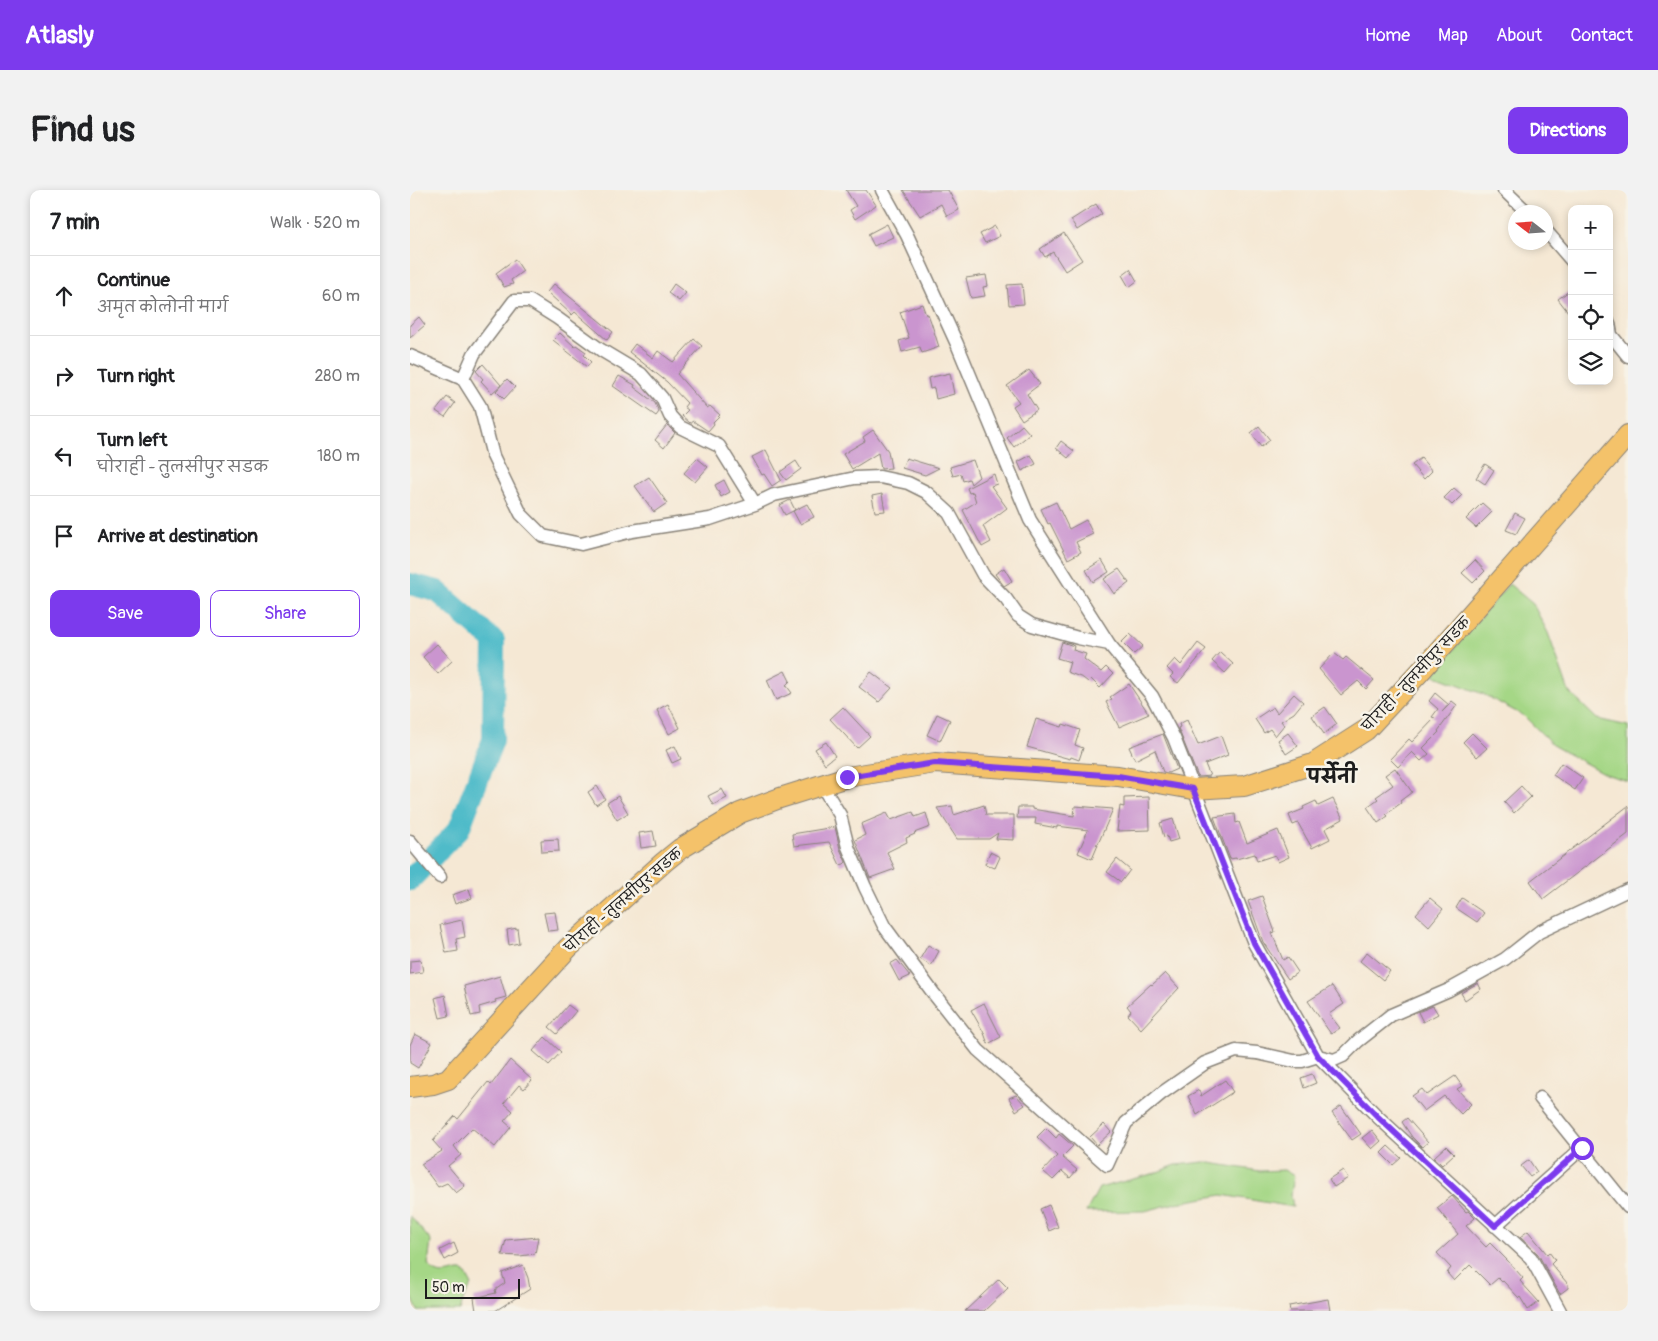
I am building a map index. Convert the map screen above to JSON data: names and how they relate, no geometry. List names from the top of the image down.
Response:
{
  "streets": {
    "main road": ["घोराही - तुलसीपुर सडक"]
  },
  "districts": ["पर्सेनी"],
  "scale_bar": "50 m",
  "north": "left",
  "page": {
    "header": "Atlasly",
    "nav": [
      "Home",
      "Map",
      "About",
      "Contact"
    ],
    "buttons": [
      "Directions",
      ["Save", "Share"]
    ],
    "title": "Find us",
    "heading": ["7 min", "Walk · 520 m"],
    "map_buttons": ["+", "−"],
    "list": [
      ["Continue", "अमृत कोलोनी मार्ग", "60 m"],
      ["Turn right", "280 m"],
      ["Turn left", "घोराही - तुलसीपुर सडक", "180 m"],
      "Arrive at destination"
    ],
    "scale": "50 m"
  }
}
